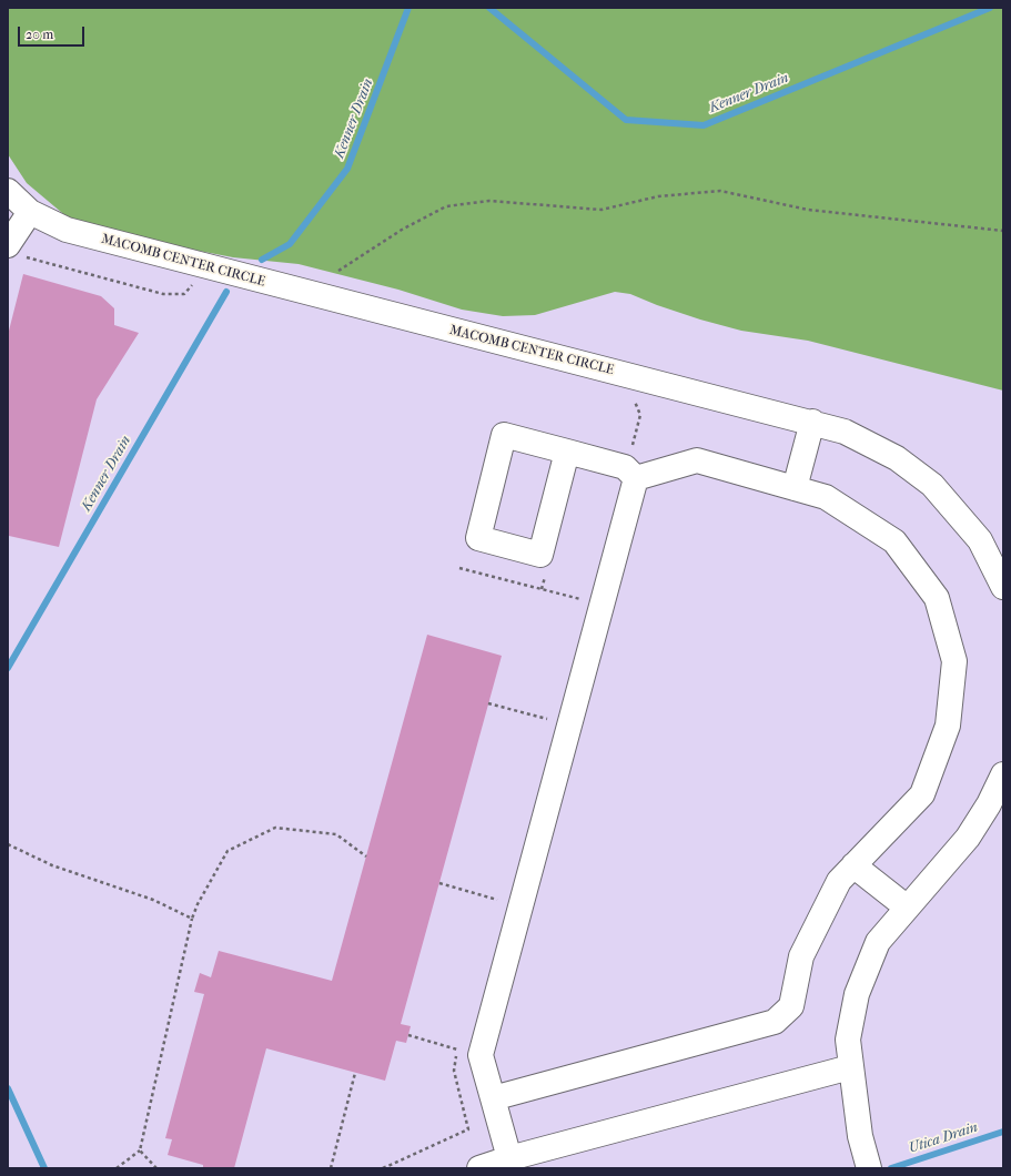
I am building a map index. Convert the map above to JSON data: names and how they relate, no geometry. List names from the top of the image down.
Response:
{
  "streets": {
    "street": ["MACOMB CENTER CIRCLE"]
  },
  "water": ["Kenner Drain", "Utica Drain"],
  "scale_bar": "20 m"
}
